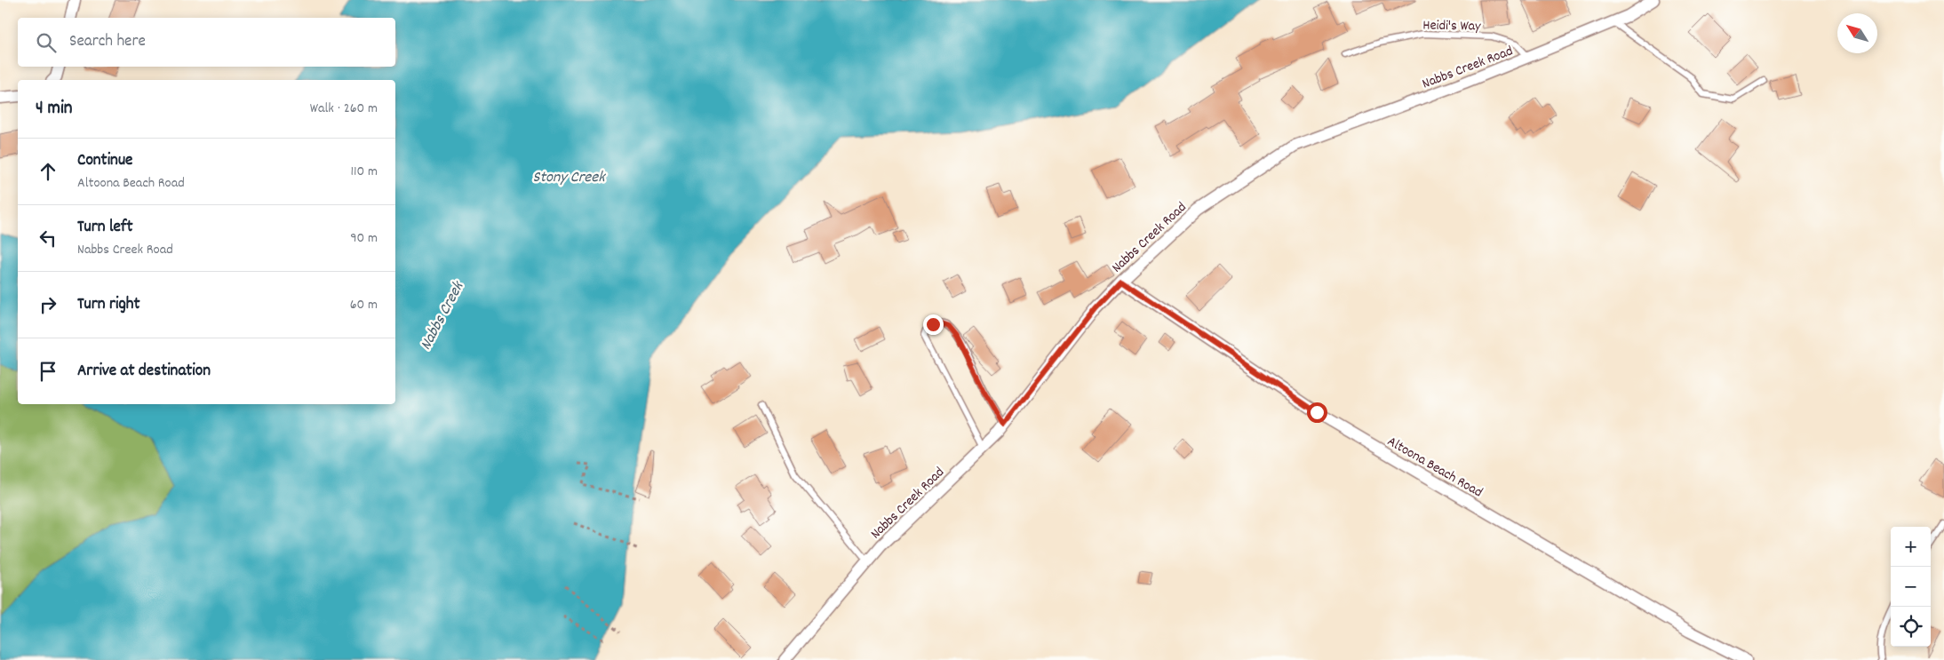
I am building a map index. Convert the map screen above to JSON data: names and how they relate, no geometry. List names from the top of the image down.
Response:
{
  "streets": {
    "street": ["Nabbs Creek Road", "Altoona Beach Road"],
    "lane": ["Heidi's Way"]
  },
  "crossings": [
    ["Heidi's Way", "Nabbs Creek Road"],
    ["Nabbs Creek Road", "Altoona Beach Road"]
  ],
  "water": ["Stony Creek", "Nabbs Creek"],
  "north": "top left",
  "page": {
    "search": "Search here",
    "heading": ["4 min", "Walk · 260 m"],
    "list": [
      ["Continue", "Altoona Beach Road", "110 m"],
      ["Turn left", "Nabbs Creek Road", "90 m"],
      ["Turn right", "60 m"],
      "Arrive at destination"
    ],
    "map_buttons": ["+", "−"]
  }
}
